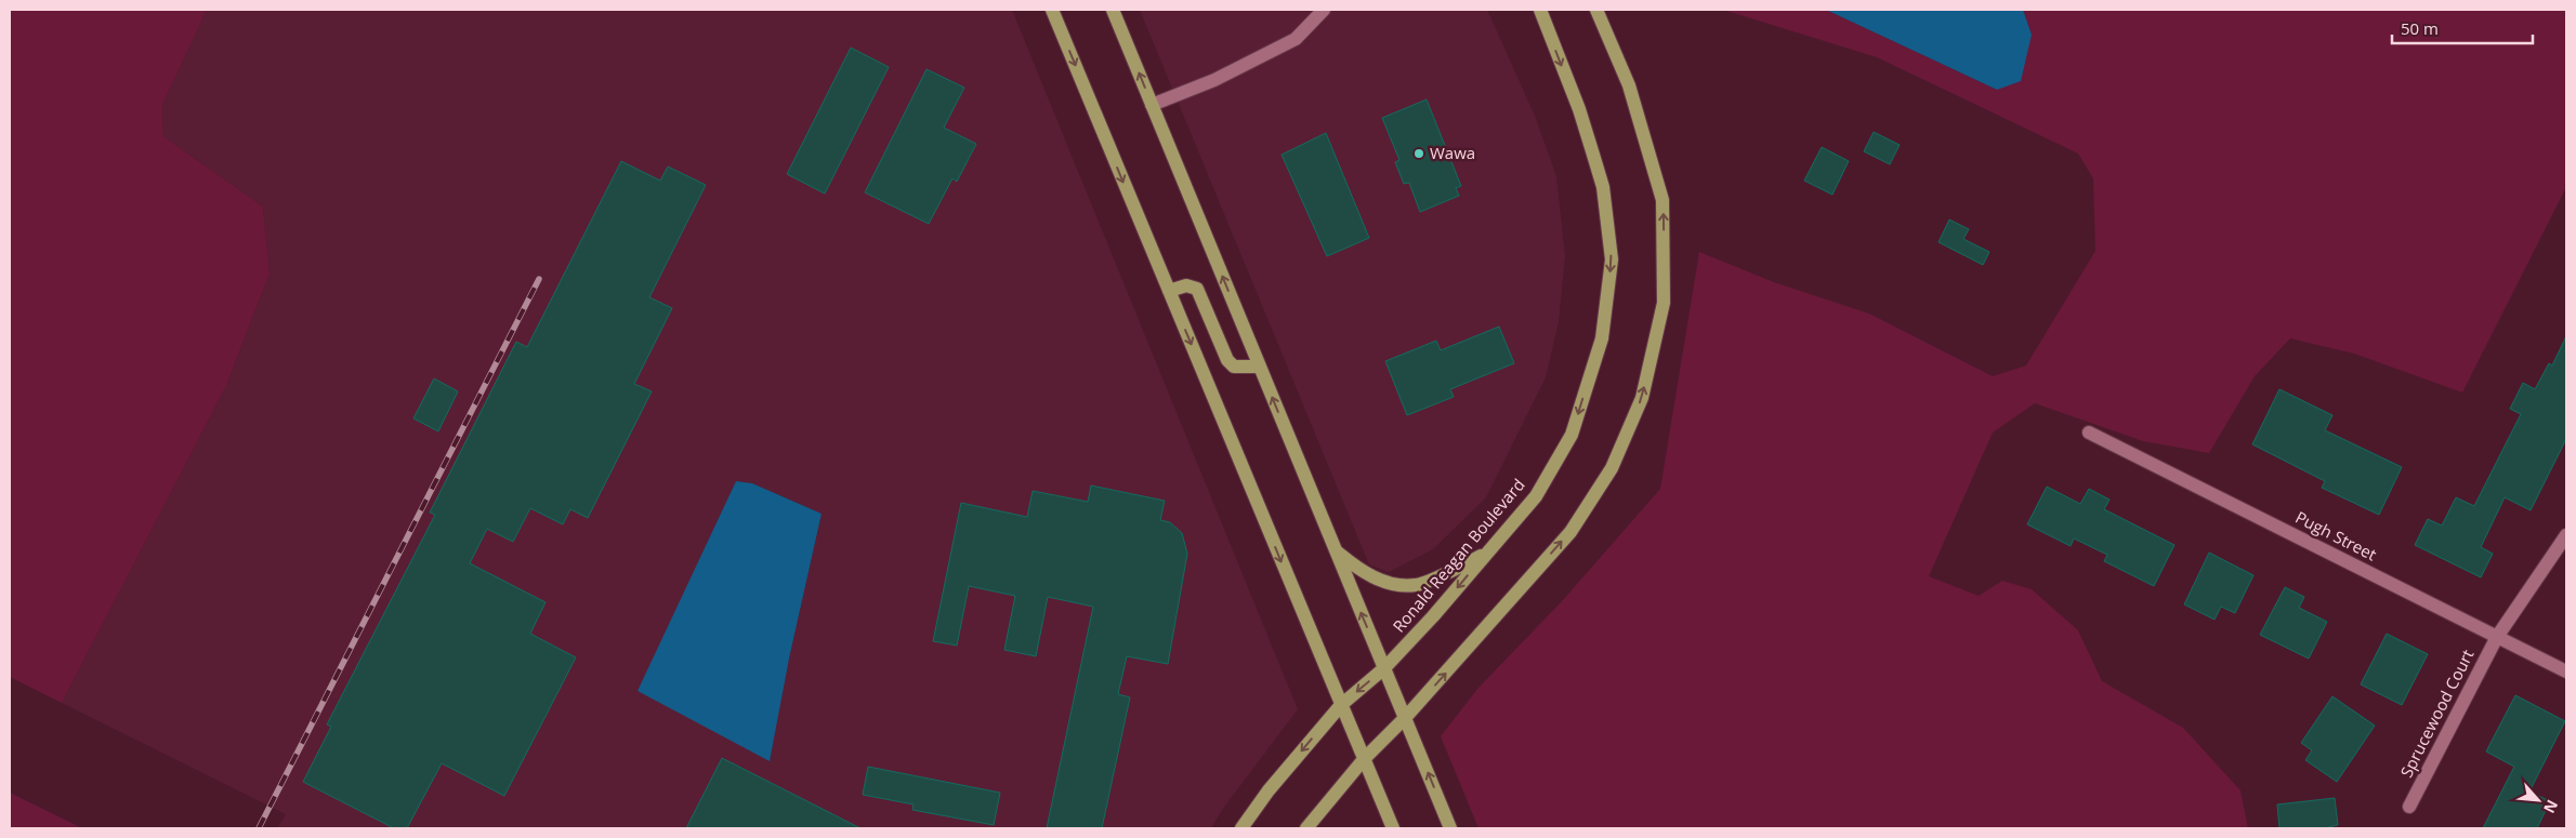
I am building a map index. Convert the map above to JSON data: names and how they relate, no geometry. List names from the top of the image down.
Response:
{
  "streets": {
    "main road": ["Ronald Reagan Boulevard"],
    "street": ["Pugh Street", "Sprucewood Court"]
  },
  "crossings": [
    ["Pugh Street", "Sprucewood Court"]
  ],
  "places": ["Wawa"],
  "scale_bar": "50 m",
  "north": "bottom right"
}
